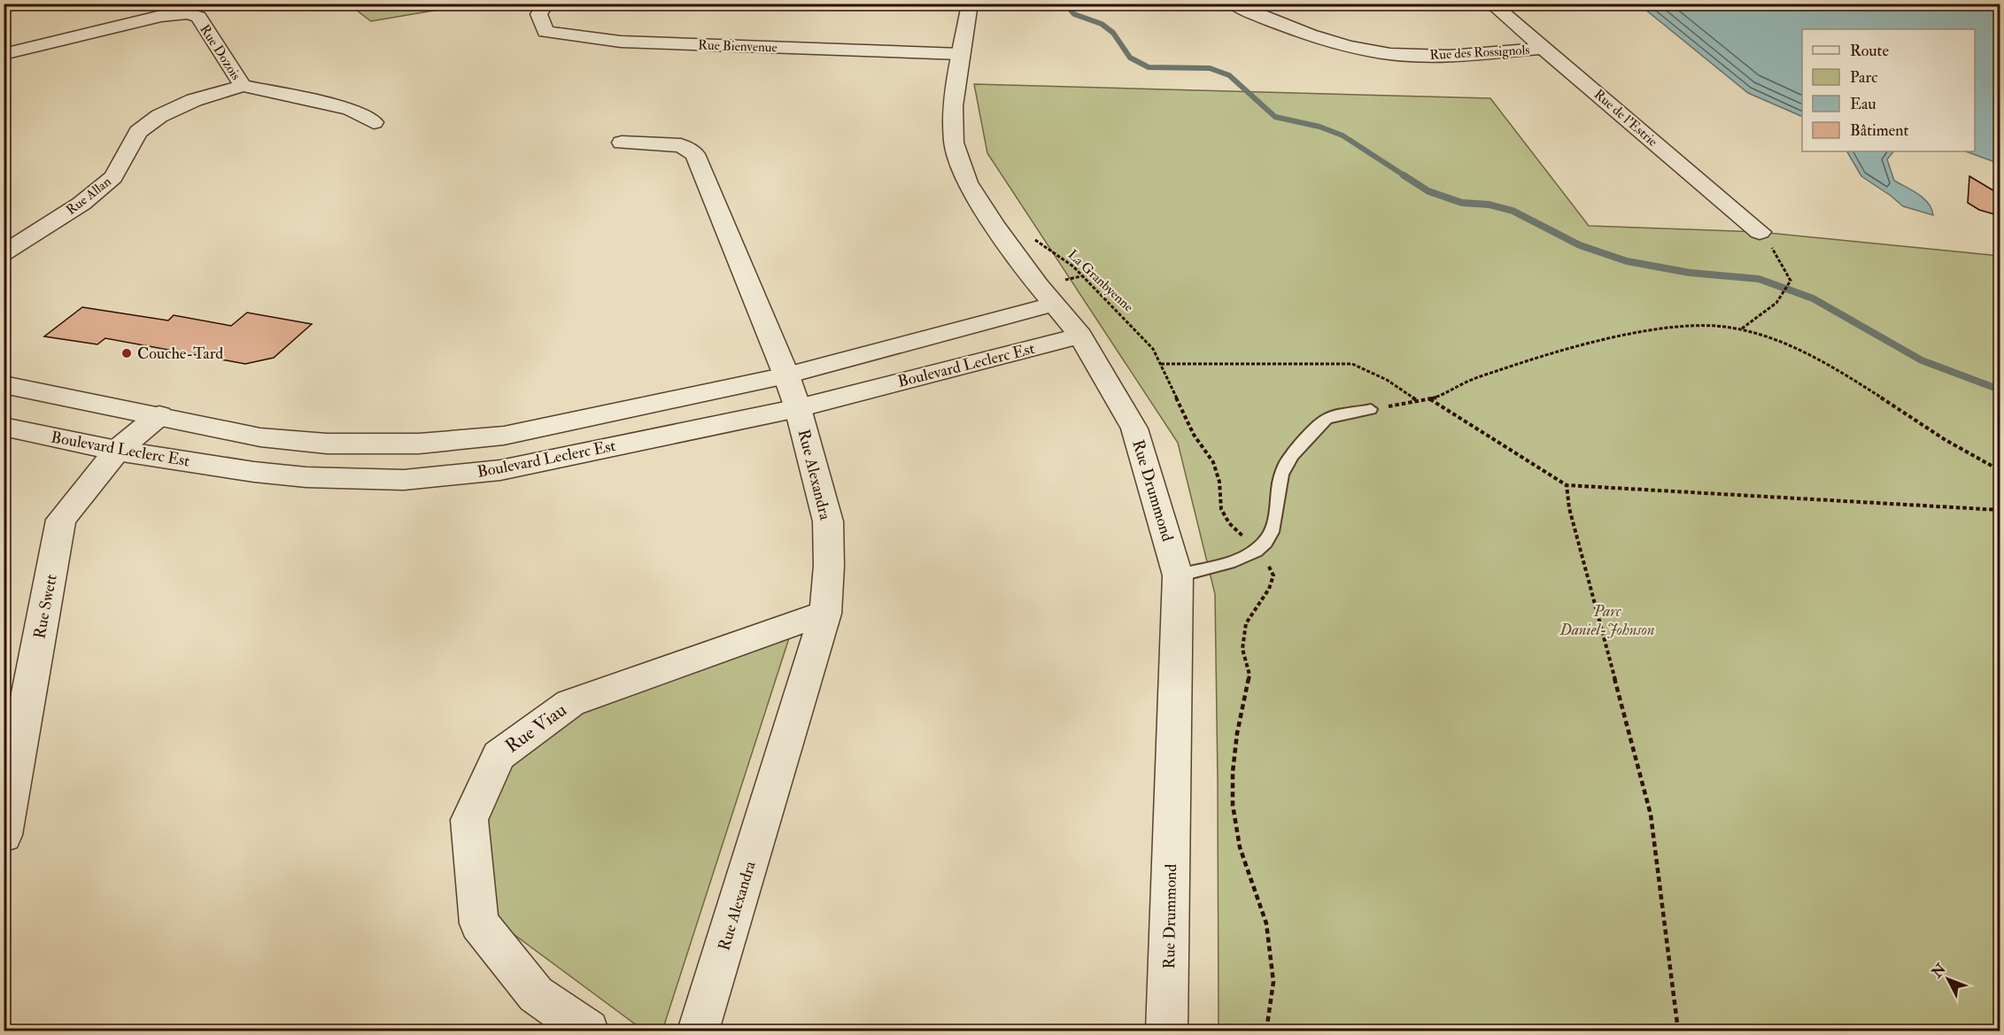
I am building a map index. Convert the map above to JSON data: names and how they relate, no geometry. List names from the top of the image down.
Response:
{
  "streets": {
    "street": [
      "Rue Bienvenue",
      "Rue Dozois",
      "Rue des Rossignols",
      "Rue de l'Estrie",
      "Rue Allan",
      "Boulevard Leclerc Est",
      "Rue Alexandra",
      "Rue Drummond",
      "Rue Swett",
      "Rue Viau"
    ],
    "path": ["La Granbyenne"]
  },
  "crossings": [
    ["Rue Bienvenue", "Rue Drummond"],
    ["Rue Dozois", "Rue Allan"],
    ["Rue des Rossignols", "Rue de l'Estrie"],
    ["Boulevard Leclerc Est", "Rue Alexandra"],
    ["Boulevard Leclerc Est", "Rue Drummond"],
    ["Boulevard Leclerc Est", "Rue Swett"],
    ["Rue Alexandra", "Rue Viau"]
  ],
  "parks": ["Parc Daniel-Johnson"],
  "places": ["Couche-Tard"],
  "legend": [
    "Route",
    "Parc",
    "Eau",
    "Bâtiment"
  ],
  "north": "top left"
}
